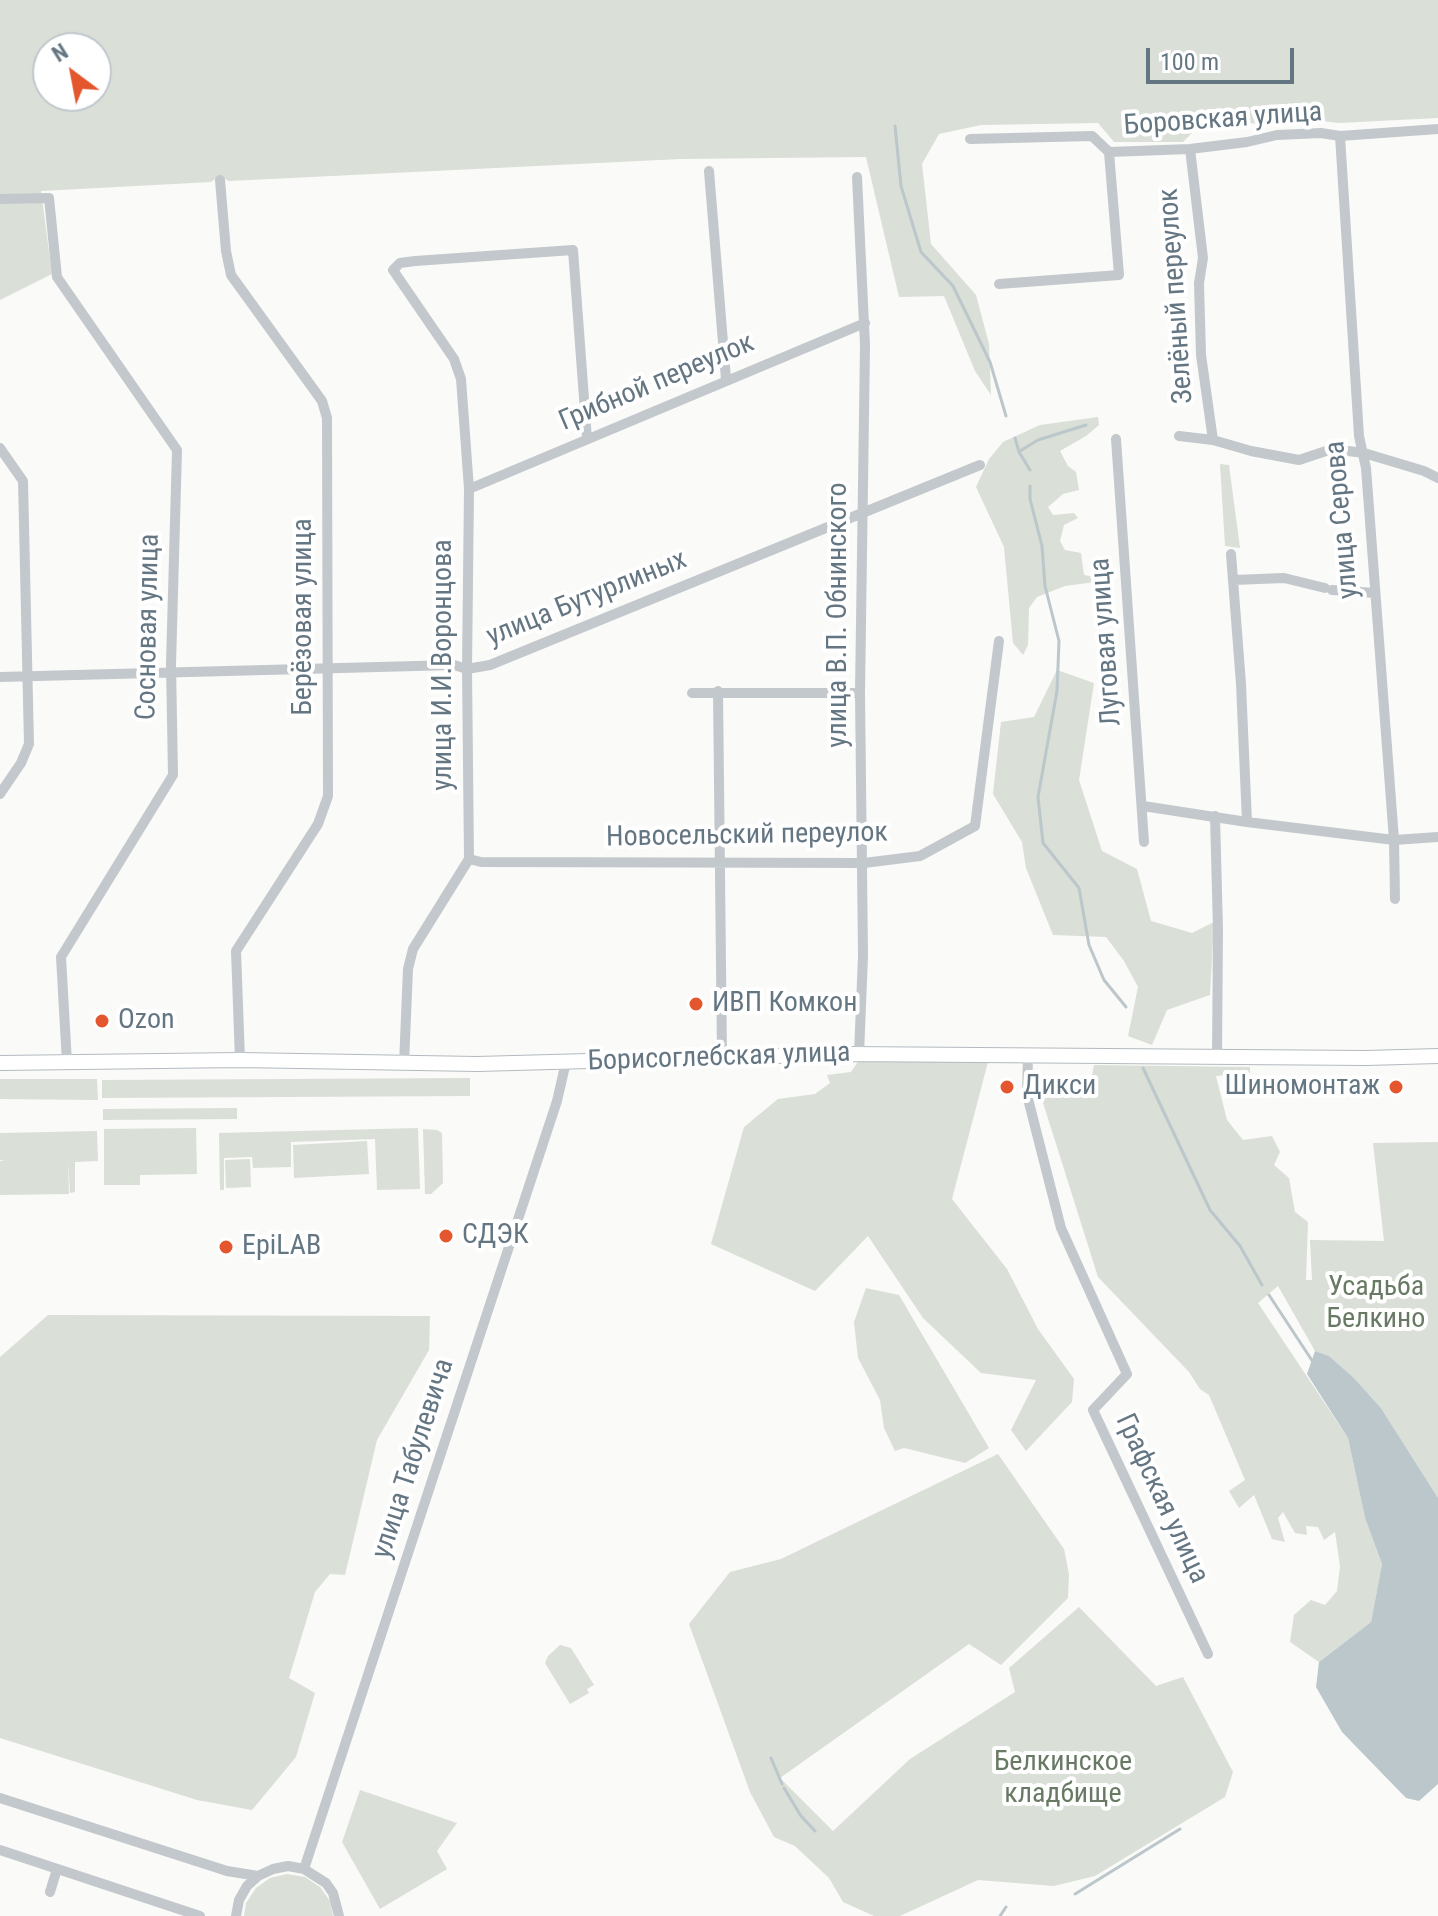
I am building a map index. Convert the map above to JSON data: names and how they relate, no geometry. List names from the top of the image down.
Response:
{
  "streets": {
    "street": [
      "Боровская улица",
      "Зелёный переулок",
      "Грибной переулок",
      "улица Серова",
      "улица Бутурлиных",
      "улица В.П. Обнинского",
      "Берёзовая улица",
      "Сосновая улица",
      "Луговая улица",
      "улица И.И.Воронцова",
      "Новосельский переулок",
      "Борисоглебская улица",
      "улица Табулевича",
      "Графская улица"
    ]
  },
  "crossings": [
    ["Боровская улица", "Зелёный переулок"],
    ["Боровская улица", "улица Серова"],
    ["Грибной переулок", "улица В.П. Обнинского"],
    ["Грибной переулок", "улица И.И.Воронцова"],
    ["улица Бутурлиных", "улица В.П. Обнинского"],
    ["улица Бутурлиных", "Берёзовая улица"],
    ["улица Бутурлиных", "Сосновая улица"],
    ["улица Бутурлиных", "улица И.И.Воронцова"],
    ["улица В.П. Обнинского", "Новосельский переулок"],
    ["улица В.П. Обнинского", "Борисоглебская улица"],
    ["Берёзовая улица", "Борисоглебская улица"],
    ["Сосновая улица", "Борисоглебская улица"],
    ["улица И.И.Воронцова", "Новосельский переулок"],
    ["Борисоглебская улица", "улица Табулевича"],
    ["Борисоглебская улица", "Графская улица"]
  ],
  "parks": ["Усадьба Белкино", "Белкинское кладбище"],
  "places": [
    "ИВП Комкон",
    "Ozon",
    "Дикси",
    "Шиномонтаж",
    "СДЭК",
    "EpiLAB"
  ],
  "scale_bar": "100 m",
  "north": "top left"
}
